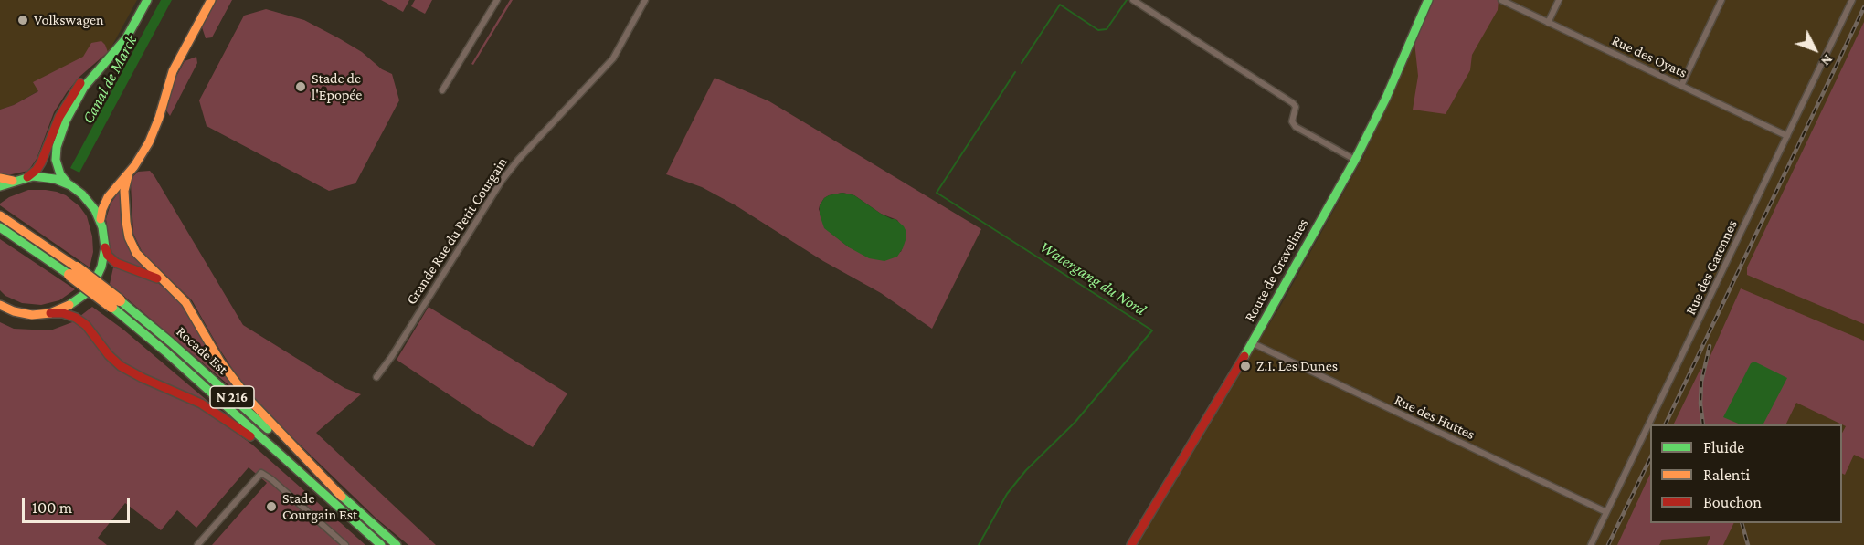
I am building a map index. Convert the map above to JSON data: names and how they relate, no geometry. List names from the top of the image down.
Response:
{
  "streets": {
    "main road": ["Route de Gravelines", "Rocade Est", "N 216"],
    "street": [
      "Rue des Oyats",
      "Grande Rue du Petit Courgain",
      "Rue des Garennes",
      "Rue des Huttes"
    ]
  },
  "crossings": [
    ["Rue des Oyats", "Rue des Garennes"],
    ["Rue des Garennes", "Rue des Huttes"],
    ["Route de Gravelines", "Rue des Huttes"]
  ],
  "water": ["Canal de Marck", "Watergang du Nord"],
  "places": [
    "Volkswagen",
    "Stade de l'Épopée",
    "Z.I. Les Dunes",
    "Stade Courgain Est"
  ],
  "legend": ["Fluide", "Ralenti", "Bouchon"],
  "scale_bar": "100 m",
  "north": "bottom right"
}
